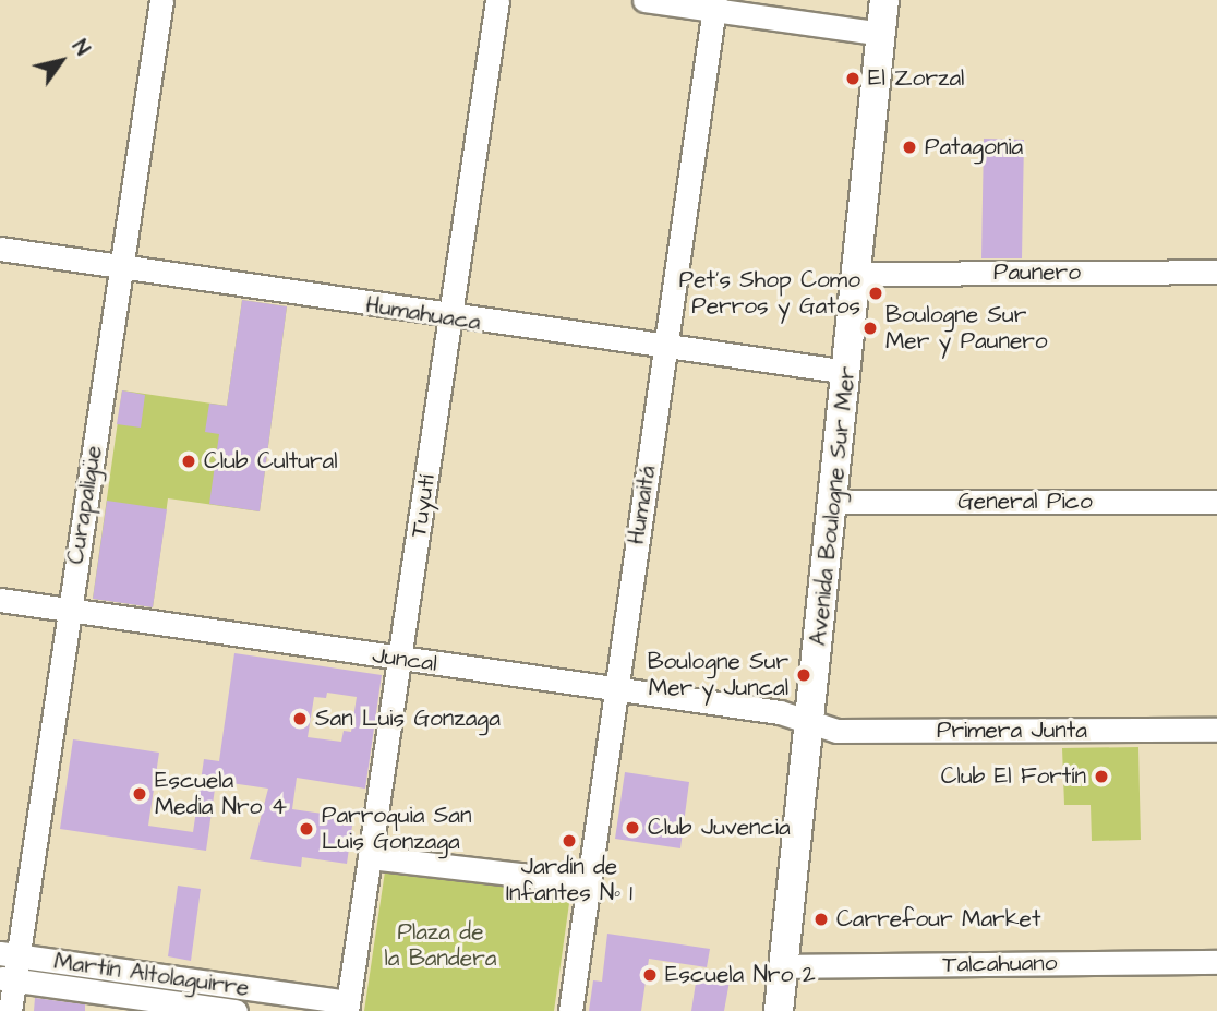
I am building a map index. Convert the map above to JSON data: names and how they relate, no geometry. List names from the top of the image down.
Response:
{
  "streets": {
    "main road": ["Avenida Boulogne Sur Mer"],
    "street": [
      "Paunero",
      "Humahuaca",
      "General Pico",
      "Curapaligüe",
      "Humaitá",
      "Tuyutí",
      "Juncal",
      "Primera Junta",
      "Talcahuano",
      "Martín Altolaguirre"
    ]
  },
  "crossings": [
    ["Paunero", "Avenida Boulogne Sur Mer"],
    ["Humahuaca", "Curapaligüe"],
    ["Humahuaca", "Humaitá"],
    ["Humahuaca", "Tuyutí"],
    ["Humahuaca", "Avenida Boulogne Sur Mer"],
    ["General Pico", "Avenida Boulogne Sur Mer"],
    ["Curapaligüe", "Juncal"],
    ["Curapaligüe", "Martín Altolaguirre"],
    ["Humaitá", "Juncal"],
    ["Tuyutí", "Juncal"],
    ["Tuyutí", "Martín Altolaguirre"],
    ["Avenida Boulogne Sur Mer", "Juncal"],
    ["Avenida Boulogne Sur Mer", "Primera Junta"],
    ["Avenida Boulogne Sur Mer", "Talcahuano"],
    ["Juncal", "Primera Junta"]
  ],
  "parks": ["Plaza de la Bandera"],
  "places": [
    "El Zorzal",
    "Patagonia",
    "Pet's Shop Como Perros y Gatos",
    "Boulogne Sur Mer y Paunero",
    "Club Cultural",
    "Boulogne Sur Mer y Juncal",
    "San Luis Gonzaga",
    "Club El Fortín",
    "Escuela Media Nro 4",
    "Club Juvencia",
    "Parroquia San Luis Gonzaga",
    "Jardín de Infantes Nº 1",
    "Carrefour Market",
    "Escuela Nro 2"
  ],
  "north": "top right"
}
